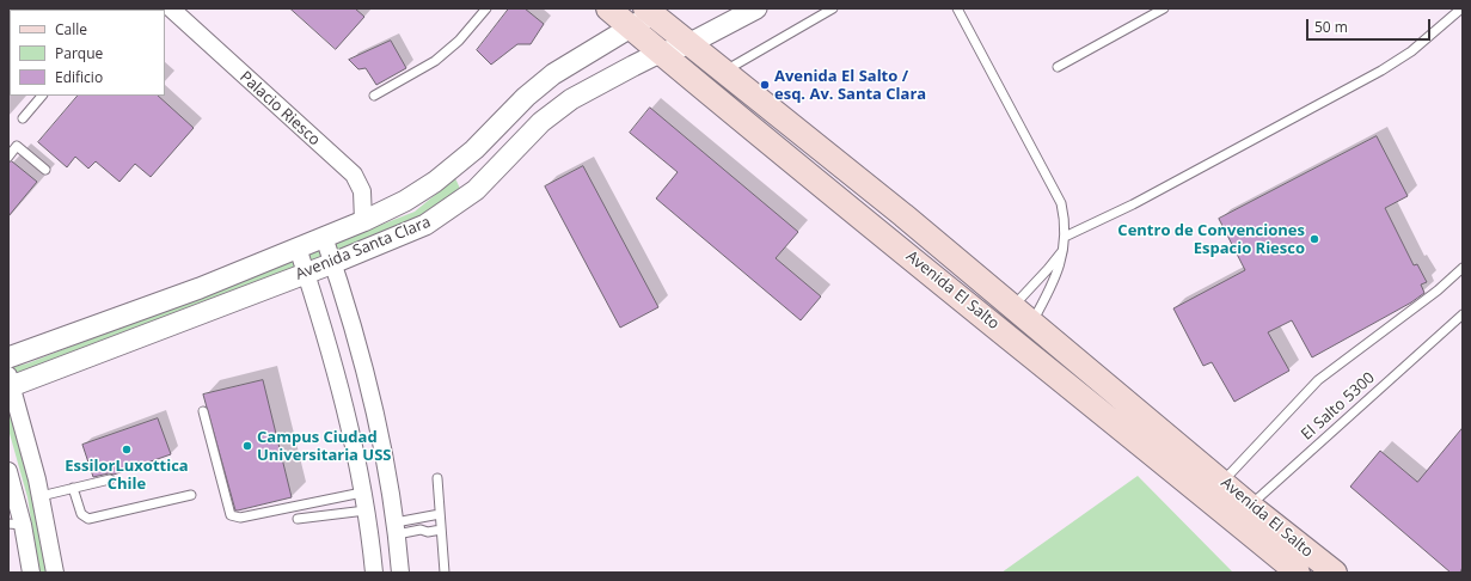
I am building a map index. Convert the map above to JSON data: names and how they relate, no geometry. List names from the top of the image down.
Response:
{
  "streets": {
    "main road": ["Avenida El Salto"],
    "street": ["Palacio Riesco", "Avenida Santa Clara"],
    "lane": ["El Salto 5300"]
  },
  "crossings": [
    ["Palacio Riesco", "Avenida Santa Clara"],
    ["Avenida Santa Clara", "Avenida El Salto"],
    ["Avenida El Salto", "El Salto 5300"]
  ],
  "places": [
    "Avenida El Salto / esq. Av. Santa Clara",
    "Centro de Convenciones Espacio Riesco",
    "Campus Ciudad Universitaria USS",
    "EssilorLuxottica Chile"
  ],
  "legend": ["Calle", "Parque", "Edificio"],
  "scale_bar": "50 m"
}
